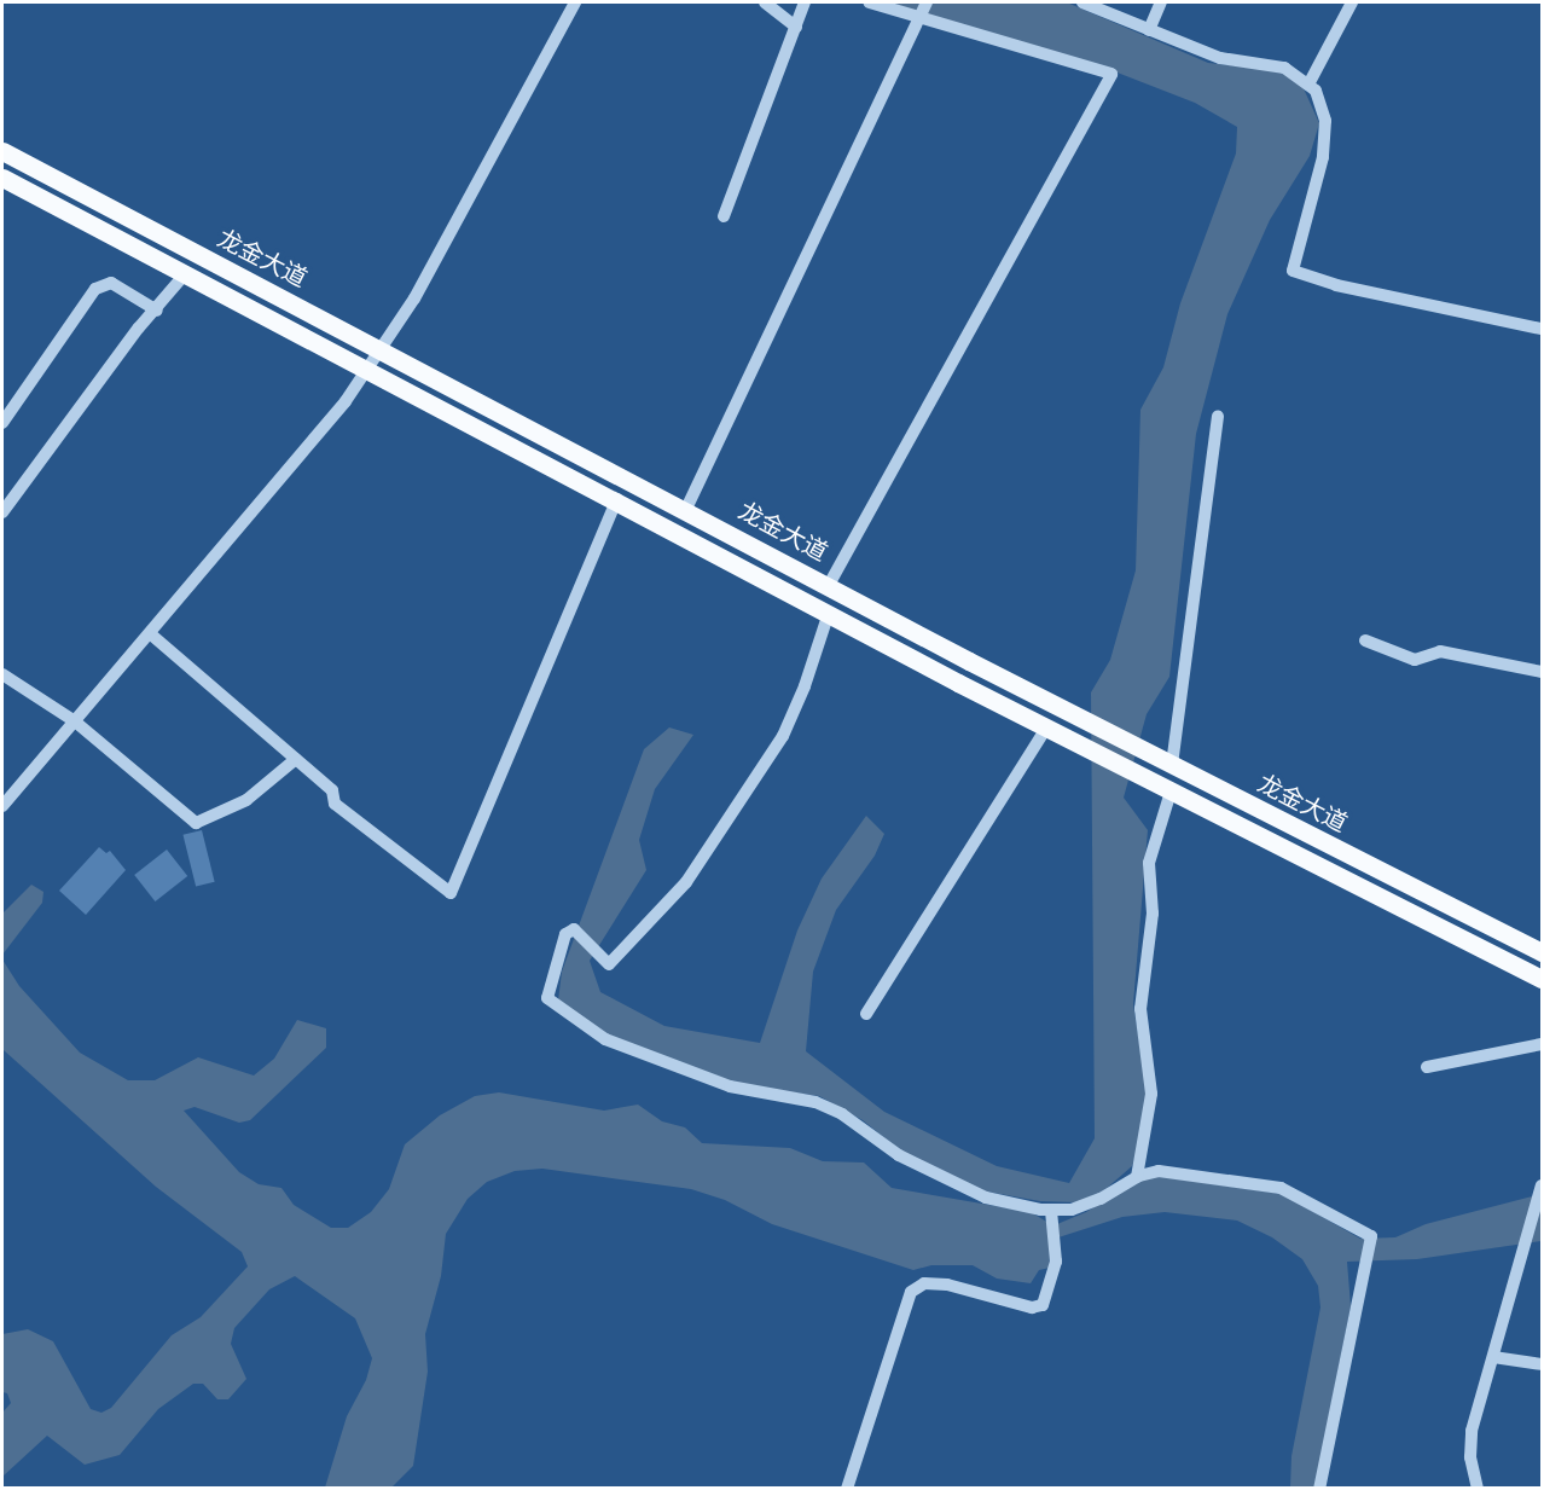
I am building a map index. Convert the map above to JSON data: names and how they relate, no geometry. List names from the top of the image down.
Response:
{
  "streets": {
    "main road": ["龙金大道"]
  }
}
